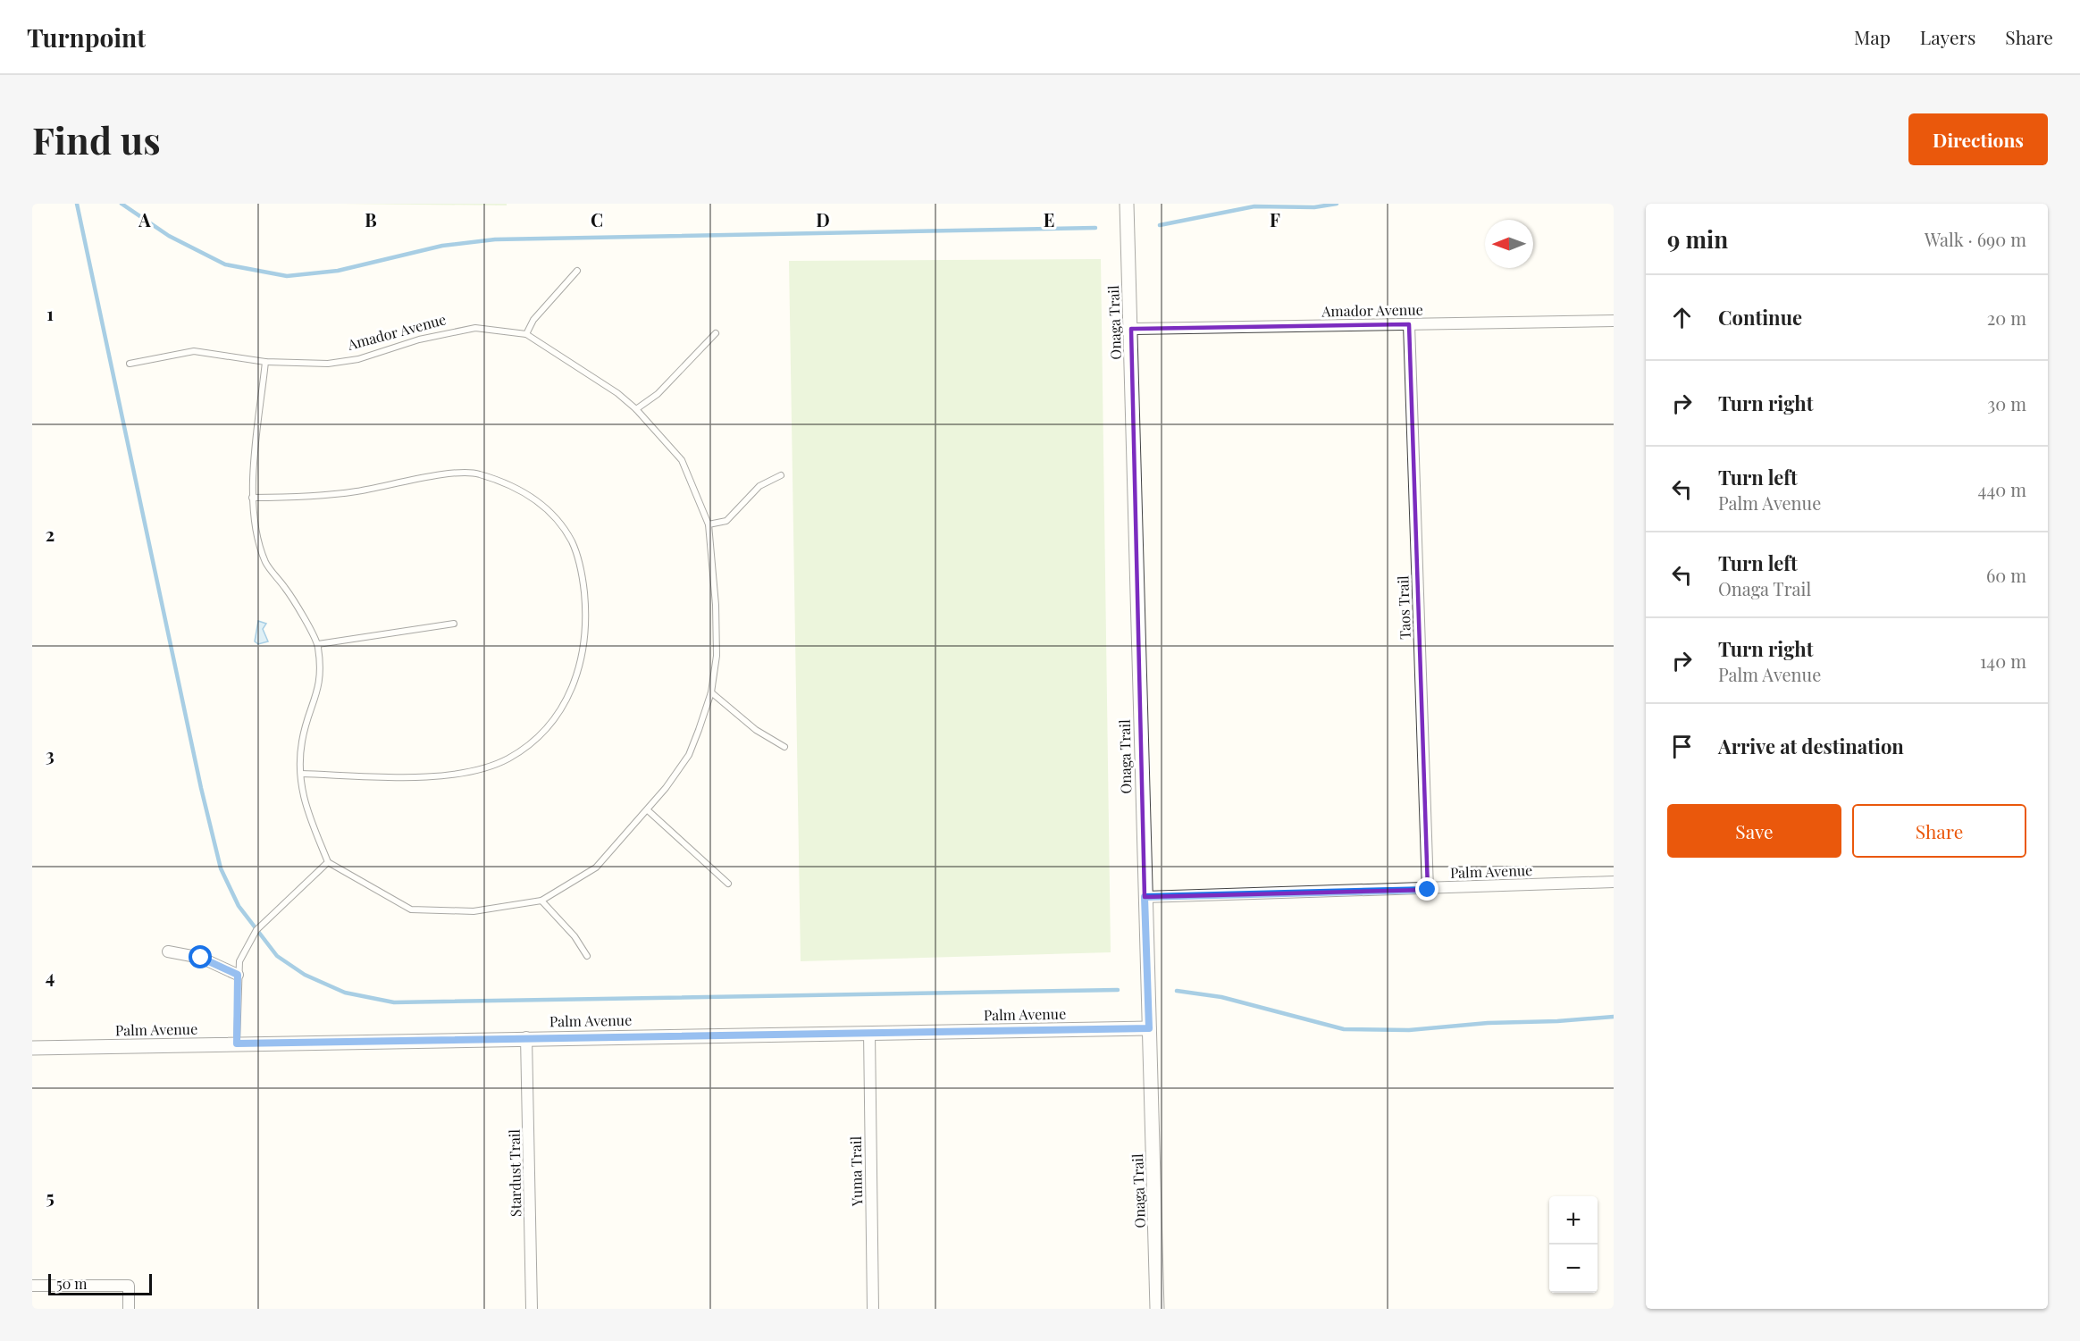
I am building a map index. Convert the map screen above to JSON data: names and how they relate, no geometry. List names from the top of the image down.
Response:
{
  "streets": {
    "street": [
      "Amador Avenue",
      "Onaga Trail",
      "Taos Trail",
      "Palm Avenue",
      "Yuma Trail",
      "Stardust Trail"
    ]
  },
  "crossings": [
    ["Amador Avenue", "Onaga Trail"],
    ["Amador Avenue", "Taos Trail"],
    ["Onaga Trail", "Palm Avenue"],
    ["Taos Trail", "Palm Avenue"],
    ["Palm Avenue", "Yuma Trail"],
    ["Palm Avenue", "Stardust Trail"]
  ],
  "scale_bar": "50 m",
  "north": "left",
  "page": {
    "header": "Turnpoint",
    "nav": ["Map", "Layers", "Share"],
    "buttons": [
      "Directions",
      ["Save", "Share"]
    ],
    "title": "Find us",
    "heading": ["9 min", "Walk · 690 m"],
    "list": [
      ["Continue", "20 m"],
      ["Turn right", "30 m"],
      ["Turn left", "Palm Avenue", "440 m"],
      ["Turn left", "Onaga Trail", "60 m"],
      ["Turn right", "Palm Avenue", "140 m"],
      "Arrive at destination"
    ],
    "map_buttons": ["+", "−"],
    "scale": "50 m"
  },
  "grid": {
    "columns": [
      "A",
      "B",
      "C",
      "D",
      "E",
      "F"
    ],
    "rows": [
      "1",
      "2",
      "3",
      "4",
      "5"
    ]
  }
}
